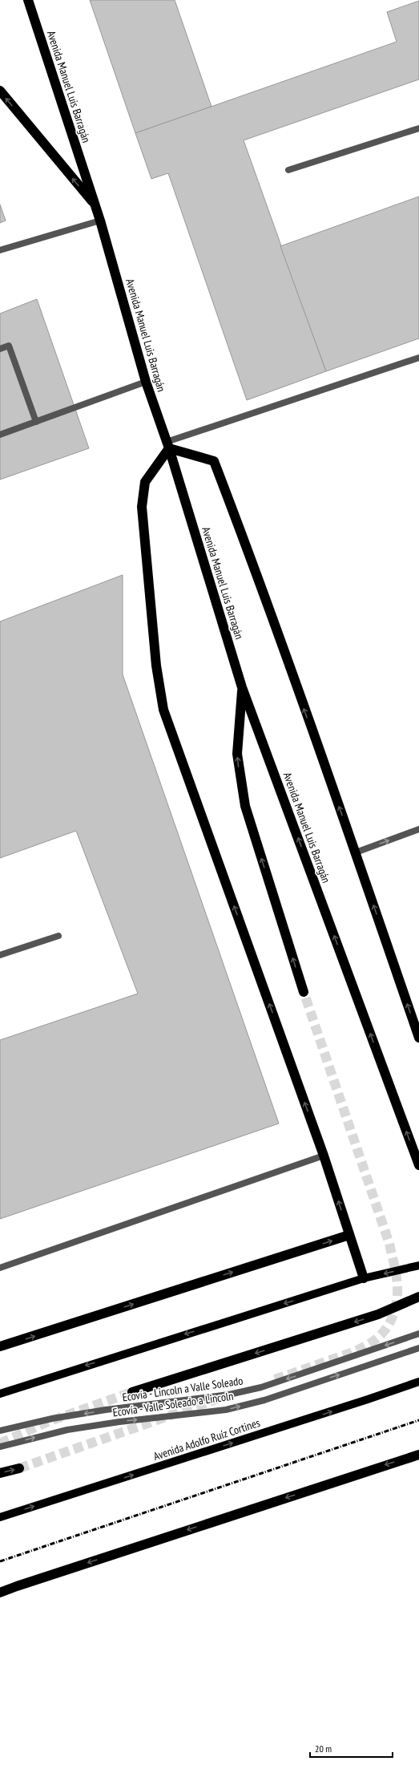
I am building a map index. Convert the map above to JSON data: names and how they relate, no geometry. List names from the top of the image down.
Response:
{
  "streets": {
    "highway": ["Avenida Manuel Luis Barragán"],
    "main road": ["Avenida Adolfo Ruíz Cortines"],
    "street": ["Ecovía - Lincoln a Valle Soleado", "Ecovía - Valle Soleado a Lincoln"]
  },
  "one_way": ["Ecovía - Lincoln a Valle Soleado", "Ecovía - Valle Soleado a Lincoln", "Avenida Adolfo Ruíz Cortines"],
  "scale_bar": "20 m"
}
